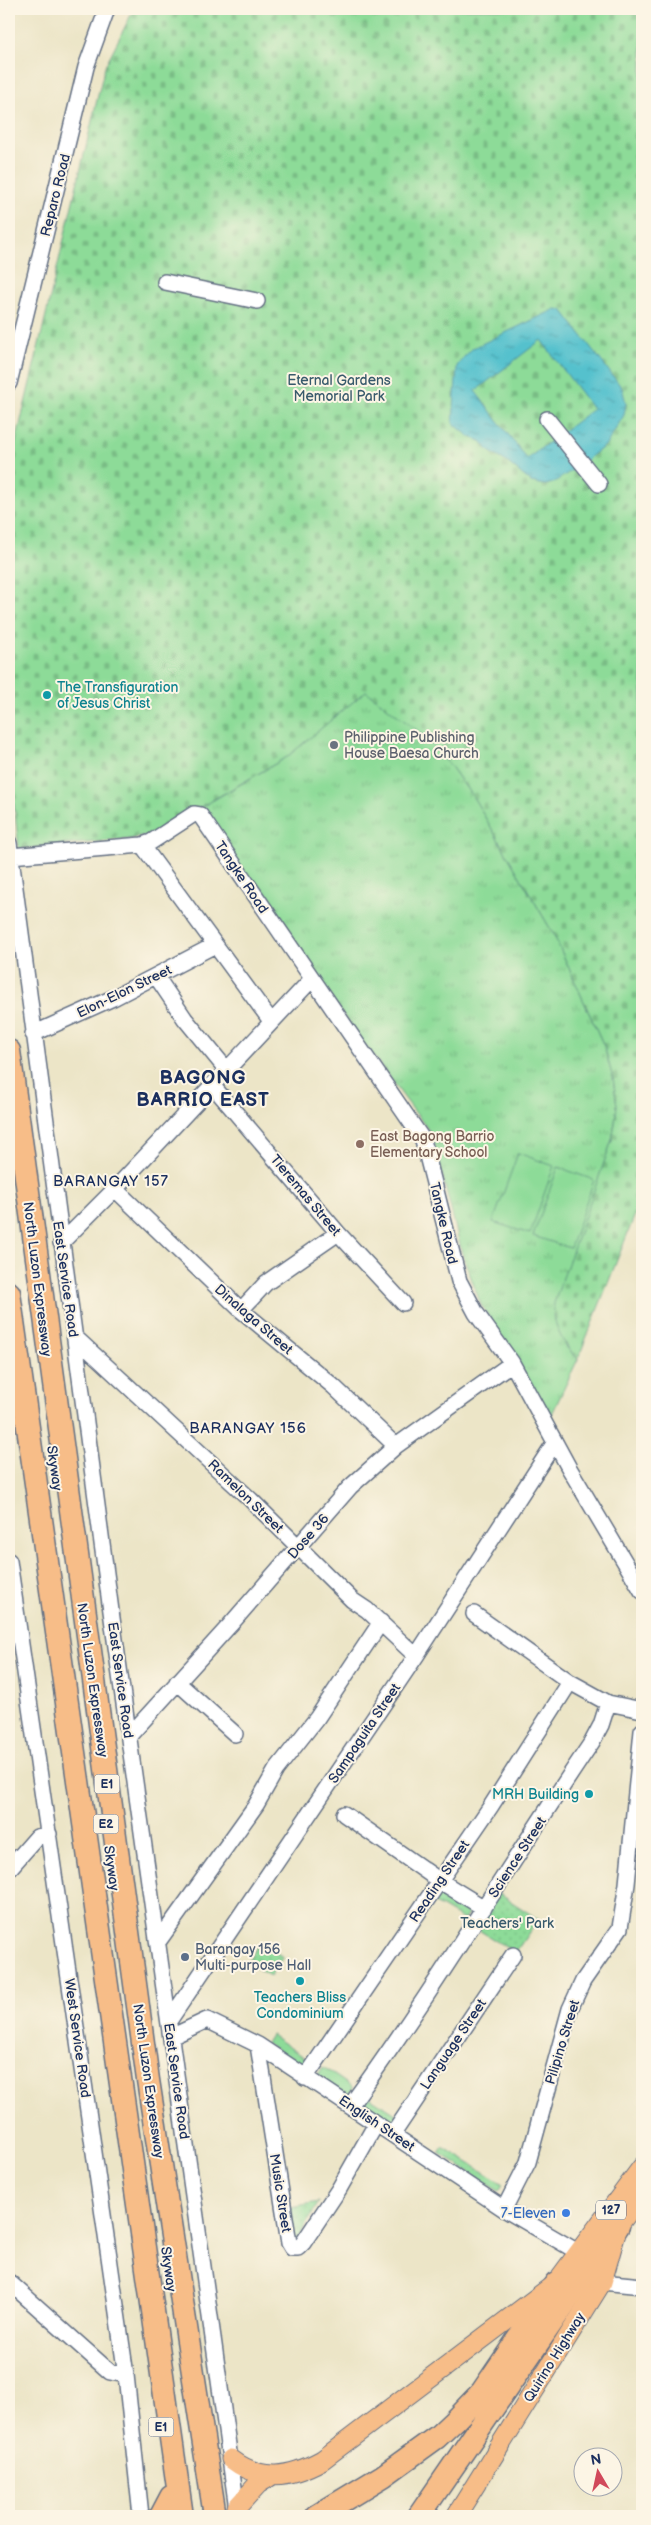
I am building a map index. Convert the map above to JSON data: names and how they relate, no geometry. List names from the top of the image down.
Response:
{
  "streets": {
    "highway": [
      "North Luzon Expressway",
      "Skyway",
      "E1",
      "E2"
    ],
    "main road": ["127", "Quirino Highway"],
    "street": [
      "Reparo Road",
      "Tangke Road",
      "Elon-Elon Street",
      "Tieremas Street",
      "East Service Road",
      "Dinalaga Street",
      "Ramelon Street",
      "Dose 36",
      "Sampaguita Street",
      "Science Street",
      "Reading Street",
      "West Service Road",
      "Pilipino Street",
      "Language Street",
      "English Street",
      "Music Street"
    ]
  },
  "crossings": [
    ["Tangke Road", "Dose 36"],
    ["Tangke Road", "Sampaguita Street"],
    ["Elon-Elon Street", "East Service Road"],
    ["East Service Road", "Ramelon Street"],
    ["East Service Road", "Dose 36"],
    ["East Service Road", "Sampaguita Street"],
    ["East Service Road", "English Street"],
    ["Dinalaga Street", "Dose 36"],
    ["Ramelon Street", "Dose 36"],
    ["Ramelon Street", "Sampaguita Street"],
    ["Science Street", "English Street"],
    ["Reading Street", "English Street"],
    ["Pilipino Street", "English Street"],
    ["Language Street", "English Street"],
    ["English Street", "Music Street"],
    ["English Street", "127"]
  ],
  "districts": ["BAGONG BARRIO EAST", "BARANGAY 157", "BARANGAY 156"],
  "parks": ["Eternal Gardens Memorial Park", "Teachers' Park"],
  "places": [
    "The Transfiguration of Jesus Christ",
    "Philippine Publishing House Baesa Church",
    "East Bagong Barrio Elementary School",
    "MRH Building",
    "Barangay 156 Multi-purpose Hall",
    "Teachers Bliss Condominium",
    "7-Eleven"
  ],
  "north": "top"
}
